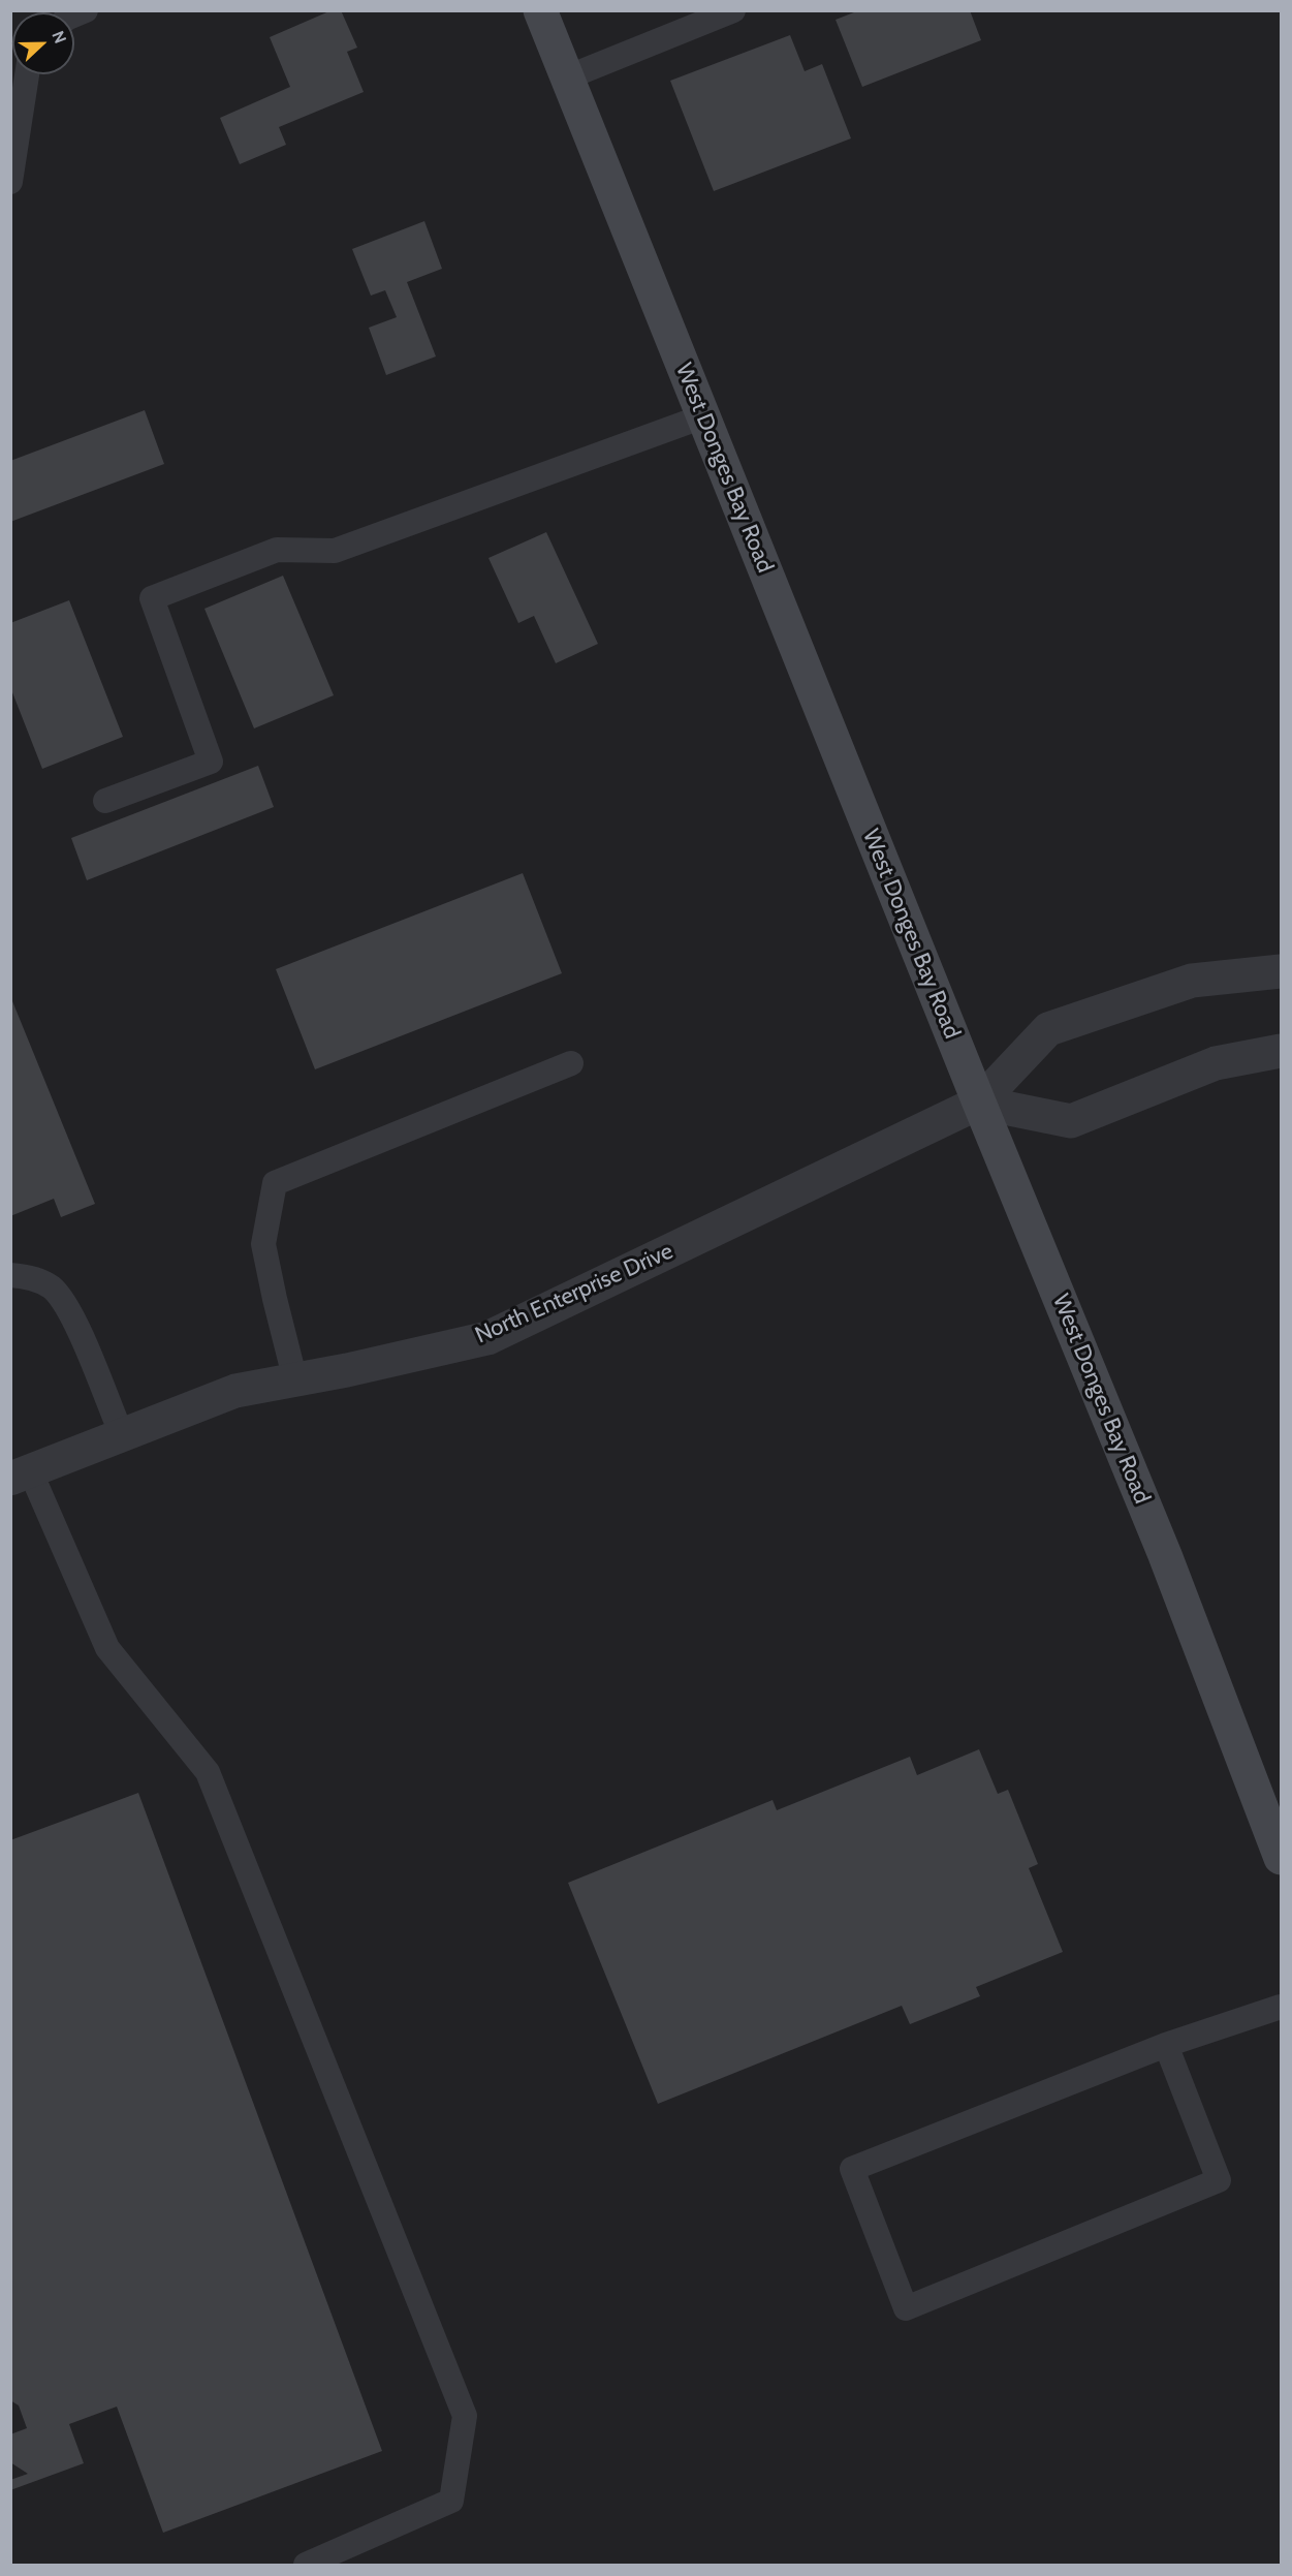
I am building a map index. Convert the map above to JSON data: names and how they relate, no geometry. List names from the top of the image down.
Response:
{
  "streets": {
    "street": ["West Donges Bay Road", "North Enterprise Drive"]
  },
  "crossings": [
    ["West Donges Bay Road", "North Enterprise Drive"]
  ],
  "north": "right"
}
